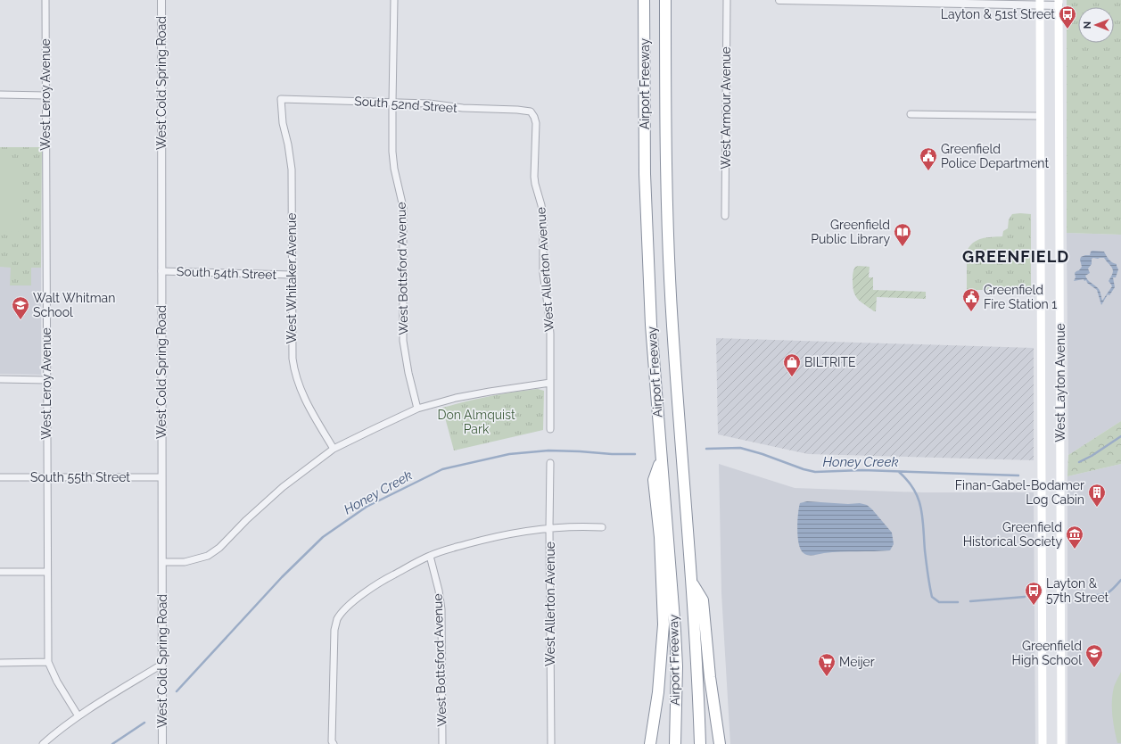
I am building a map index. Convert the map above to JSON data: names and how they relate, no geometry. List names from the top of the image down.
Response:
{
  "streets": {
    "highway": ["Airport Freeway"],
    "main road": ["West Layton Avenue"],
    "street": [
      "West Cold Spring Road",
      "West Leroy Avenue",
      "South 52nd Street",
      "West Armour Avenue",
      "West Bottsford Avenue",
      "West Allerton Avenue",
      "South 54th Street",
      "West Whitaker Avenue",
      "South 55th Street"
    ]
  },
  "crossings": [
    ["West Cold Spring Road", "South 54th Street"],
    ["West Cold Spring Road", "South 55th Street"],
    ["West Leroy Avenue", "South 55th Street"],
    ["South 52nd Street", "West Bottsford Avenue"],
    ["South 52nd Street", "West Allerton Avenue"],
    ["South 52nd Street", "West Whitaker Avenue"],
    ["South 54th Street", "West Whitaker Avenue"]
  ],
  "districts": ["GREENFIELD"],
  "water": ["Honey Creek"],
  "parks": ["Don Almquist Park"],
  "places": {
    "bus stop": ["Layton & 51st Street", "Layton & 57th Street"],
    "public building": ["Greenfield Police Department", "Greenfield Fire Station 1"],
    "library": ["Greenfield Public Library"],
    "school or university": ["Walt Whitman School", "Greenfield High School"],
    "shop": ["BILTRITE"],
    "building": ["Finan-Gabel-Bodamer Log Cabin"],
    "museum": ["Greenfield Historical Society"],
    "supermarket": ["Meijer"]
  },
  "north": "left"
}
